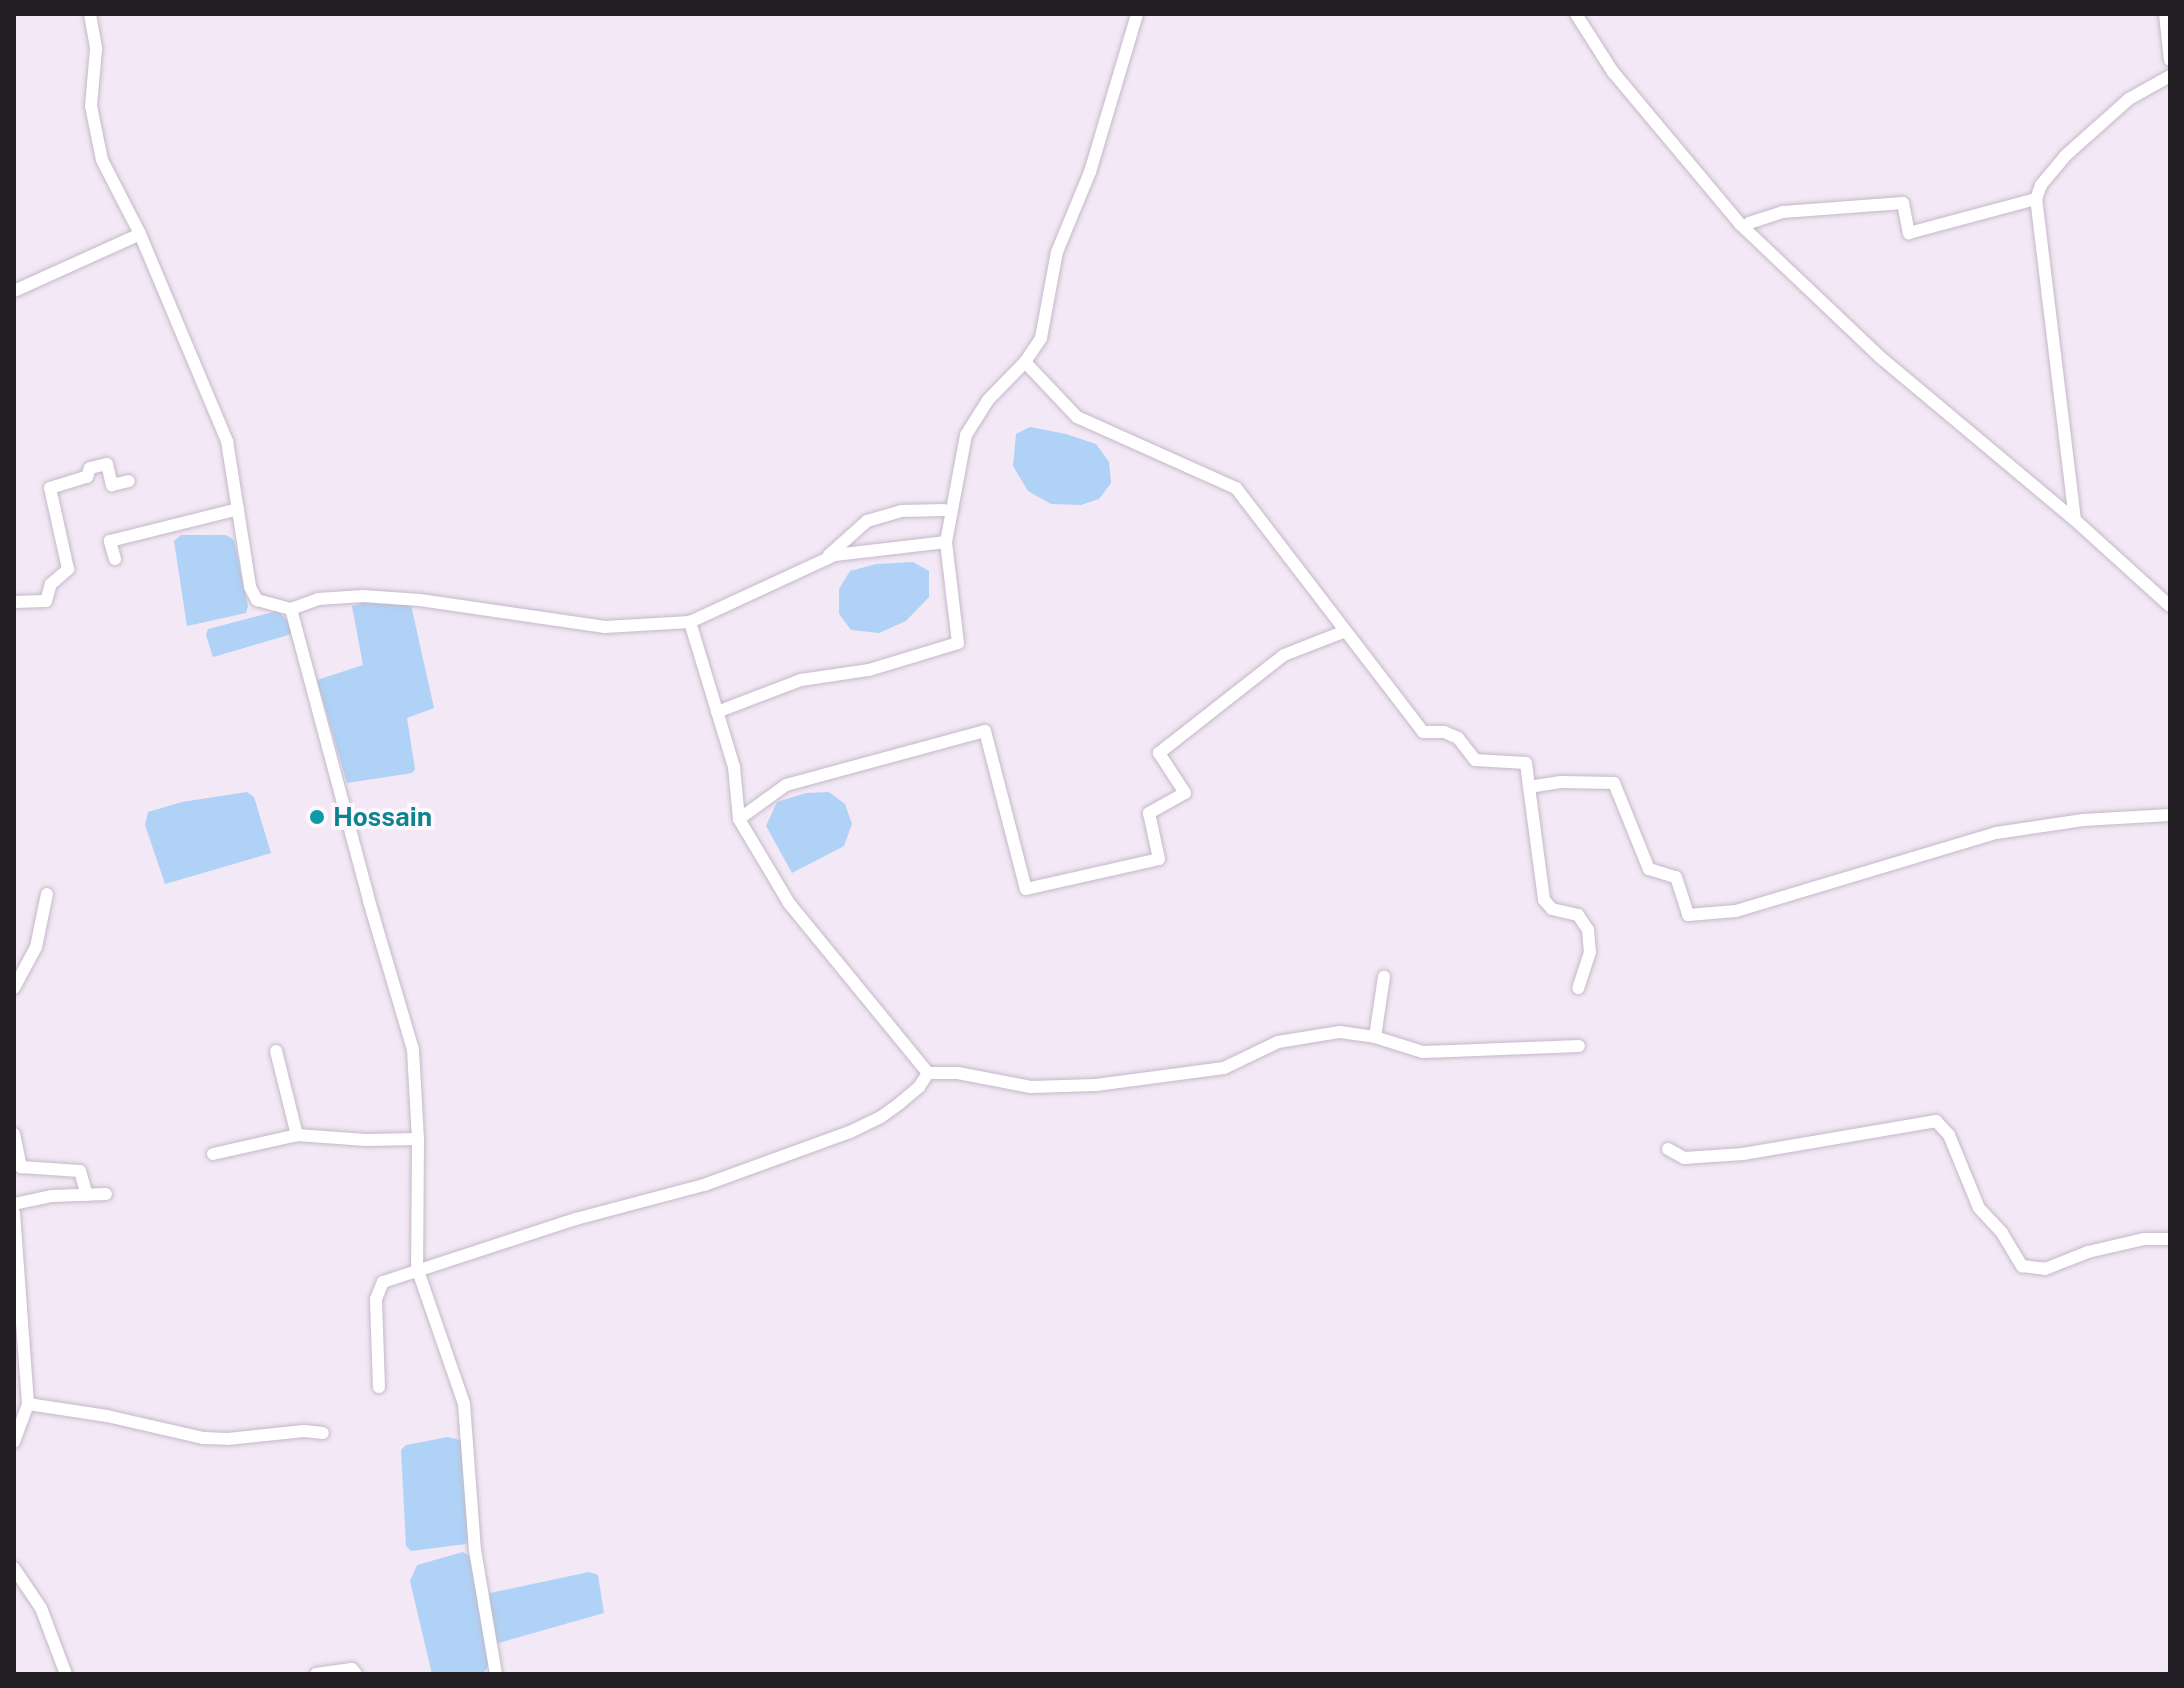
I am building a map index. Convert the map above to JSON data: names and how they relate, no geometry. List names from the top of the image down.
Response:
{
  "places": ["Hossain"]
}
